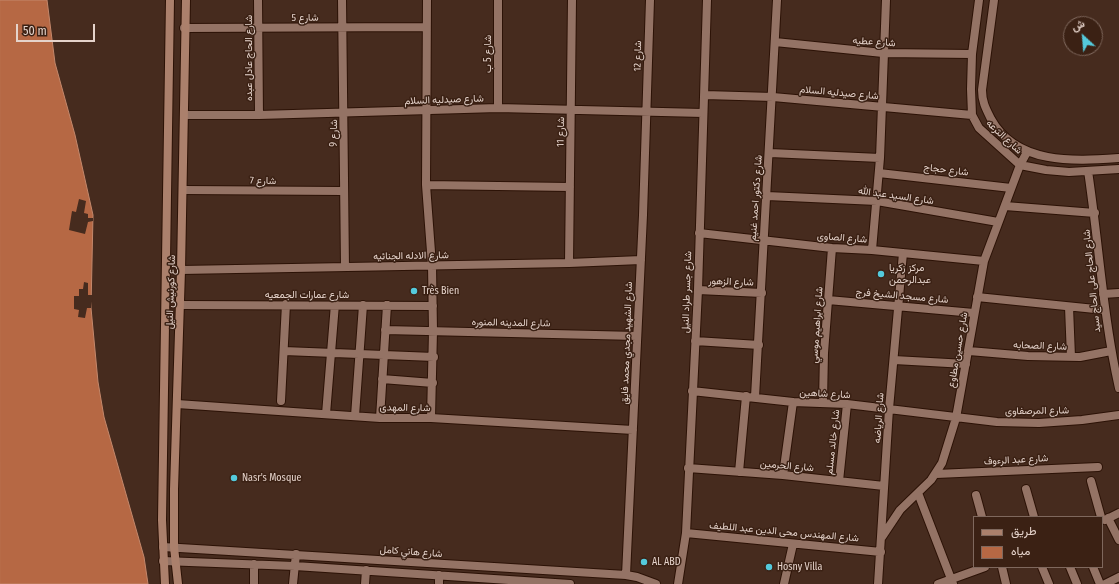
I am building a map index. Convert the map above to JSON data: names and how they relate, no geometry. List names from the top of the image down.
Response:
{
  "streets": {
    "main road": ["شارع كورنيش النيل"],
    "street": [
      "شارع 5",
      "شارع عطيه",
      "شارع 5 ب",
      "شارع 12",
      "شارع الحاج عادل عبده",
      "شارع صيدليه السلام",
      "شارع 11",
      "شارع 9",
      "شارع الترعه",
      "شارع حجاج",
      "شارع 7",
      "شارع السيد عبد الله",
      "شارع دكتور احمد غنيم",
      "شارع الصاوى",
      "شارع الادله الجنائيه",
      "شارع الحاج على الحاج سيد",
      "شارع الزهور",
      "شارع جسر طراد النيل",
      "شارع عمارات الجمعيه",
      "شارع مسجد الشيخ فرج",
      "شارع المدينه المنوره",
      "شارع ابراهيم موسي",
      "شارع الشهيد مجدي محمد فايق",
      "شارع الصحابه",
      "شارع حسين مطاوع",
      "شارع شاهين",
      "شارع المهدى",
      "شارع المرصفاوى",
      "شارع الرياضه",
      "شارع خالد مسلم",
      "شارع عبد الرءوف",
      "شارع الحرمين",
      "شارع المهندس محى الدين عبد اللطيف",
      "شارع هاني كامل"
    ]
  },
  "crossings": [
    ["شارع 5", "شارع الحاج عادل عبده"],
    ["شارع 5", "شارع 9"],
    ["شارع 5", "شارع كورنيش النيل"],
    ["شارع عطيه", "شارع دكتور احمد غنيم"],
    ["شارع 5 ب", "شارع صيدليه السلام"],
    ["شارع 12", "شارع صيدليه السلام"],
    ["شارع 12", "شارع الشهيد مجدي محمد فايق"],
    ["شارع الحاج عادل عبده", "شارع صيدليه السلام"],
    ["شارع صيدليه السلام", "شارع 11"],
    ["شارع صيدليه السلام", "شارع 9"],
    ["شارع صيدليه السلام", "شارع الترعه"],
    ["شارع صيدليه السلام", "شارع دكتور احمد غنيم"],
    ["شارع صيدليه السلام", "شارع كورنيش النيل"],
    ["شارع صيدليه السلام", "شارع جسر طراد النيل"],
    ["شارع صيدليه السلام", "شارع الشهيد مجدي محمد فايق"],
    ["شارع 11", "شارع الادله الجنائيه"],
    ["شارع 9", "شارع 7"],
    ["شارع 9", "شارع الادله الجنائيه"],
    ["شارع الترعه", "شارع الحاج على الحاج سيد"],
    ["شارع الترعه", "شارع حسين مطاوع"],
    ["شارع حجاج", "شارع حسين مطاوع"],
    ["شارع 7", "شارع كورنيش النيل"],
    ["شارع السيد عبد الله", "شارع دكتور احمد غنيم"],
    ["شارع السيد عبد الله", "شارع حسين مطاوع"],
    ["شارع دكتور احمد غنيم", "شارع الصاوى"],
    ["شارع دكتور احمد غنيم", "شارع الزهور"],
    ["شارع دكتور احمد غنيم", "شارع شاهين"],
    ["شارع الصاوى", "شارع جسر طراد النيل"],
    ["شارع الصاوى", "شارع ابراهيم موسي"],
    ["شارع الصاوى", "شارع حسين مطاوع"],
    ["شارع الصاوى", "شارع الرياضه"],
    ["شارع الادله الجنائيه", "شارع كورنيش النيل"],
    ["شارع الادله الجنائيه", "شارع الشهيد مجدي محمد فايق"],
    ["شارع الحاج على الحاج سيد", "شارع الصحابه"],
    ["شارع الزهور", "شارع جسر طراد النيل"],
    ["شارع كورنيش النيل", "شارع عمارات الجمعيه"],
    ["شارع كورنيش النيل", "شارع المهدى"],
    ["شارع كورنيش النيل", "شارع هاني كامل"],
    ["شارع جسر طراد النيل", "شارع شاهين"],
    ["شارع جسر طراد النيل", "شارع الحرمين"],
    ["شارع جسر طراد النيل", "شارع المهندس محى الدين عبد اللطيف"],
    ["شارع مسجد الشيخ فرج", "شارع ابراهيم موسي"],
    ["شارع مسجد الشيخ فرج", "شارع حسين مطاوع"],
    ["شارع مسجد الشيخ فرج", "شارع الرياضه"],
    ["شارع المدينه المنوره", "شارع الشهيد مجدي محمد فايق"],
    ["شارع ابراهيم موسي", "شارع شاهين"],
    ["شارع الشهيد مجدي محمد فايق", "شارع المهدى"],
    ["شارع الشهيد مجدي محمد فايق", "شارع هاني كامل"],
    ["شارع الصحابه", "شارع حسين مطاوع"],
    ["شارع حسين مطاوع", "شارع شاهين"],
    ["شارع حسين مطاوع", "شارع المرصفاوى"],
    ["شارع حسين مطاوع", "شارع الرياضه"],
    ["شارع حسين مطاوع", "شارع عبد الرءوف"],
    ["شارع شاهين", "شارع المرصفاوى"],
    ["شارع شاهين", "شارع الرياضه"],
    ["شارع شاهين", "شارع خالد مسلم"],
    ["شارع الرياضه", "شارع الحرمين"],
    ["شارع الرياضه", "شارع المهندس محى الدين عبد اللطيف"],
    ["شارع خالد مسلم", "شارع الحرمين"]
  ],
  "places": [
    "مركز زكريا عبدالرحمن",
    "Très Bien",
    "Nasr's Mosque",
    "AL ABD",
    "Hosny Villa"
  ],
  "legend": ["طريق", "مياه"],
  "scale_bar": "50 m",
  "north": "top left"
}
